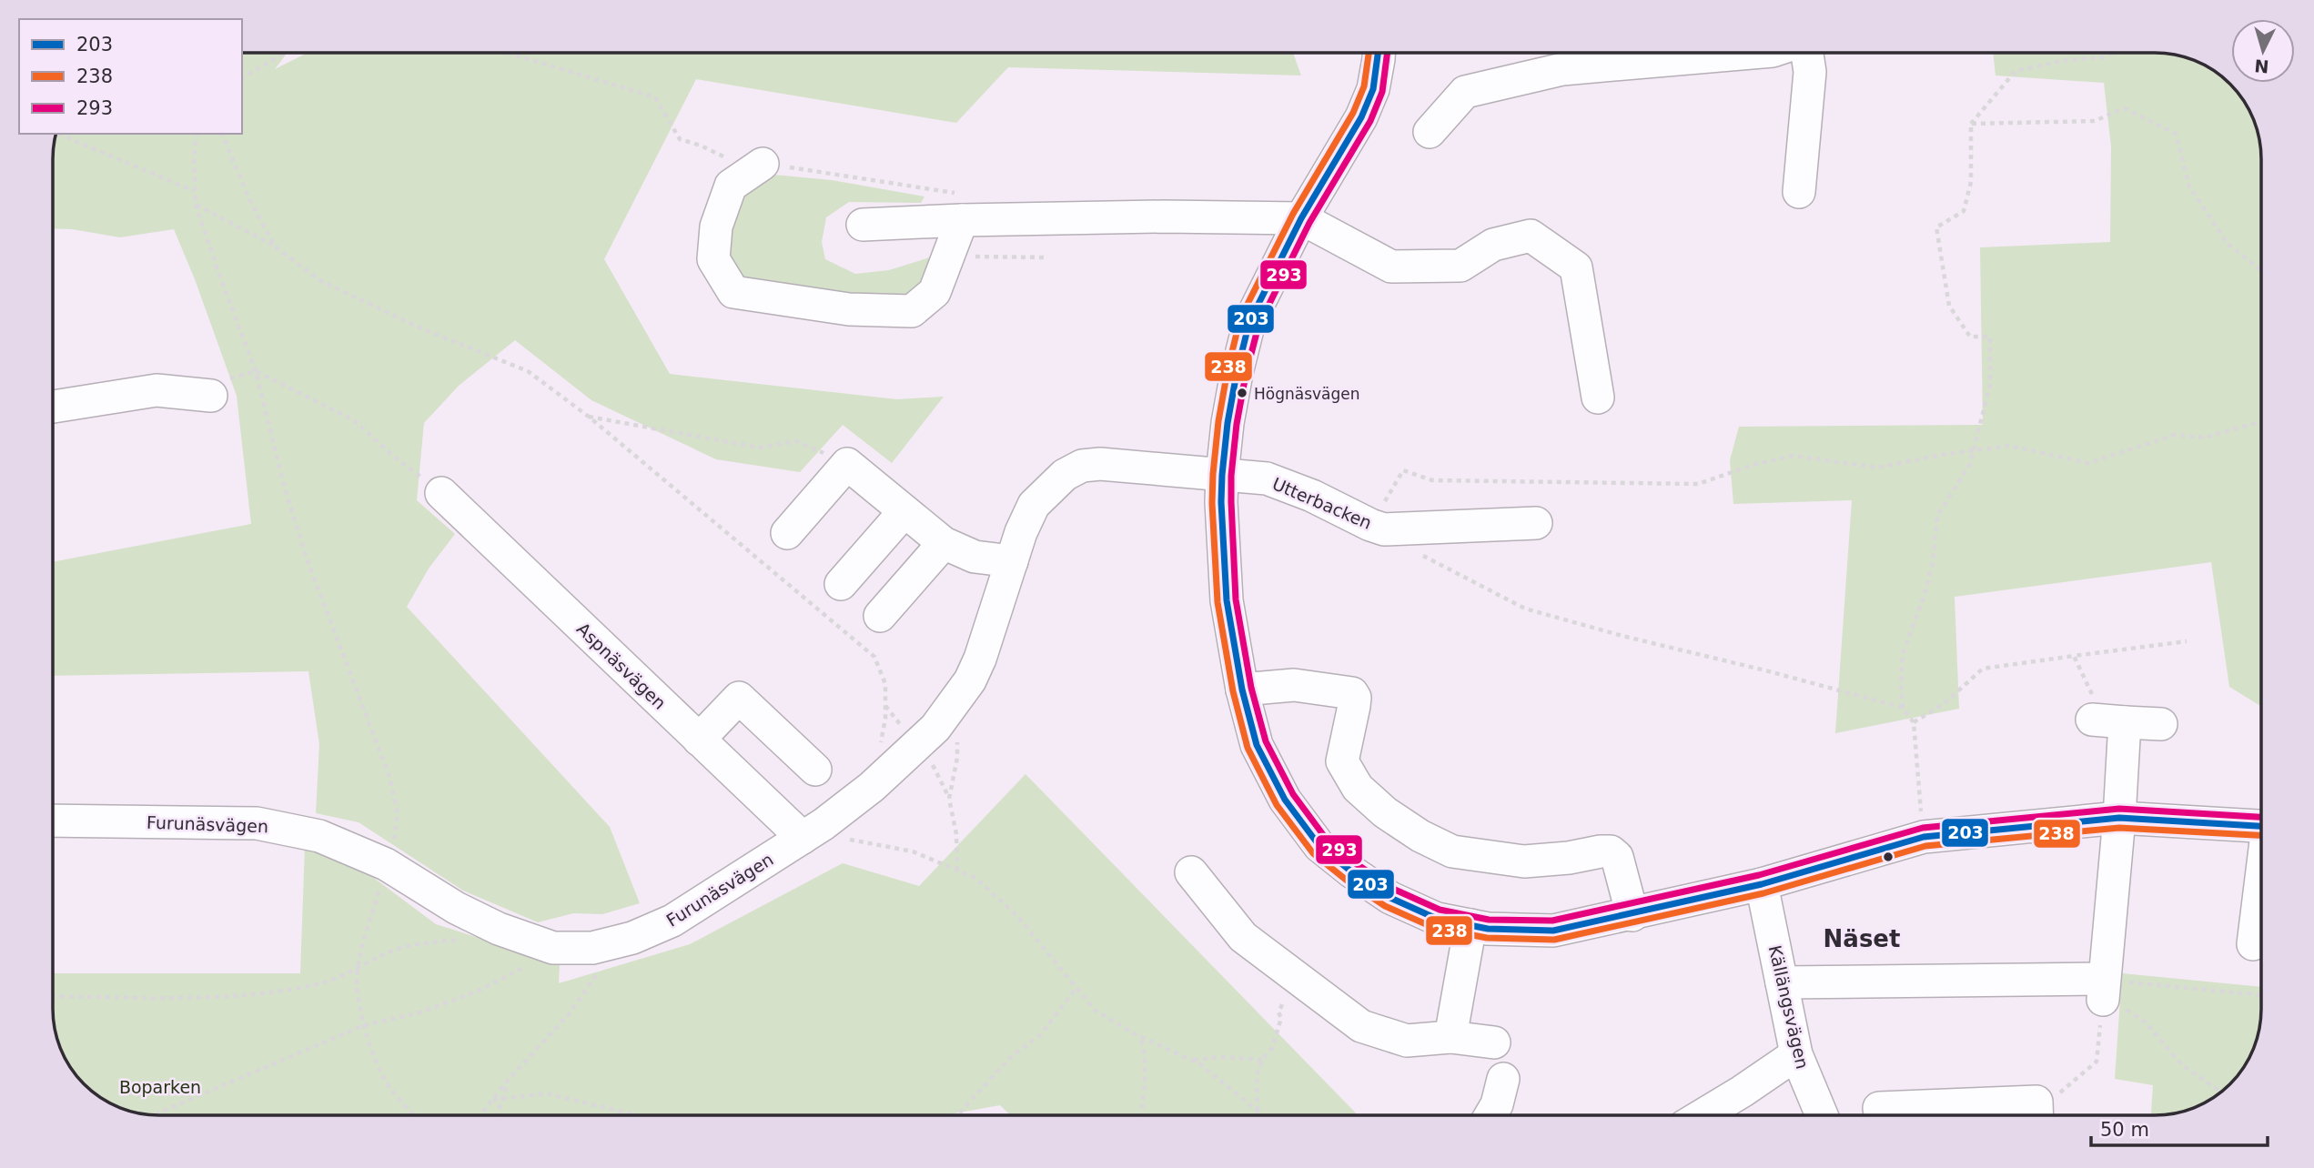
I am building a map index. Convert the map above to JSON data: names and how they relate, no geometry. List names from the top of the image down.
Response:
{
  "streets": {
    "street": [
      "Utterbacken",
      "Aspnäsvägen",
      "Furunäsvägen",
      "Källängsvägen"
    ]
  },
  "crossings": [
    ["Utterbacken", "Furunäsvägen"],
    ["Aspnäsvägen", "Furunäsvägen"]
  ],
  "districts": ["Näset"],
  "parks": ["Boparken"],
  "places": ["Högnäsvägen"],
  "lines": ["transit line 203", "transit line 238", "transit line 293"],
  "legend": ["203", "238", "293"],
  "scale_bar": "50 m",
  "north": "bottom"
}
